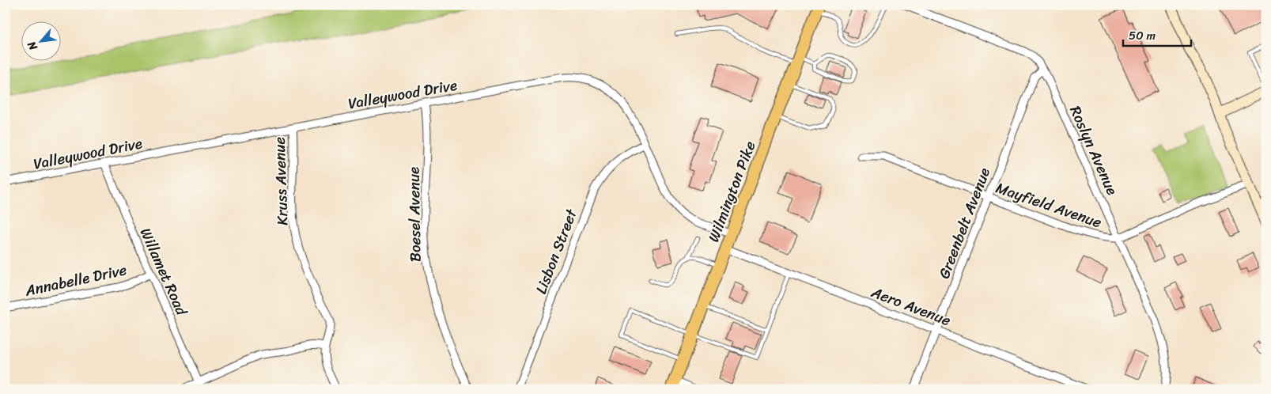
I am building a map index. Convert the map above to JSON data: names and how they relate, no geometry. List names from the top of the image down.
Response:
{
  "streets": {
    "main road": ["Wilmington Pike"],
    "street": [
      "Valleywood Drive",
      "Roslyn Avenue",
      "Kruss Avenue",
      "Mayfield Avenue",
      "Boesel Avenue",
      "Greenbelt Avenue",
      "Lisbon Street",
      "Willamet Road",
      "Annabelle Drive",
      "Aero Avenue"
    ]
  },
  "crossings": [
    ["Valleywood Drive", "Kruss Avenue"],
    ["Valleywood Drive", "Wilmington Pike"],
    ["Valleywood Drive", "Boesel Avenue"],
    ["Valleywood Drive", "Lisbon Street"],
    ["Valleywood Drive", "Willamet Road"],
    ["Roslyn Avenue", "Mayfield Avenue"],
    ["Roslyn Avenue", "Greenbelt Avenue"],
    ["Wilmington Pike", "Aero Avenue"],
    ["Mayfield Avenue", "Greenbelt Avenue"],
    ["Greenbelt Avenue", "Aero Avenue"],
    ["Willamet Road", "Annabelle Drive"]
  ],
  "scale_bar": "50 m",
  "north": "bottom left"
}
